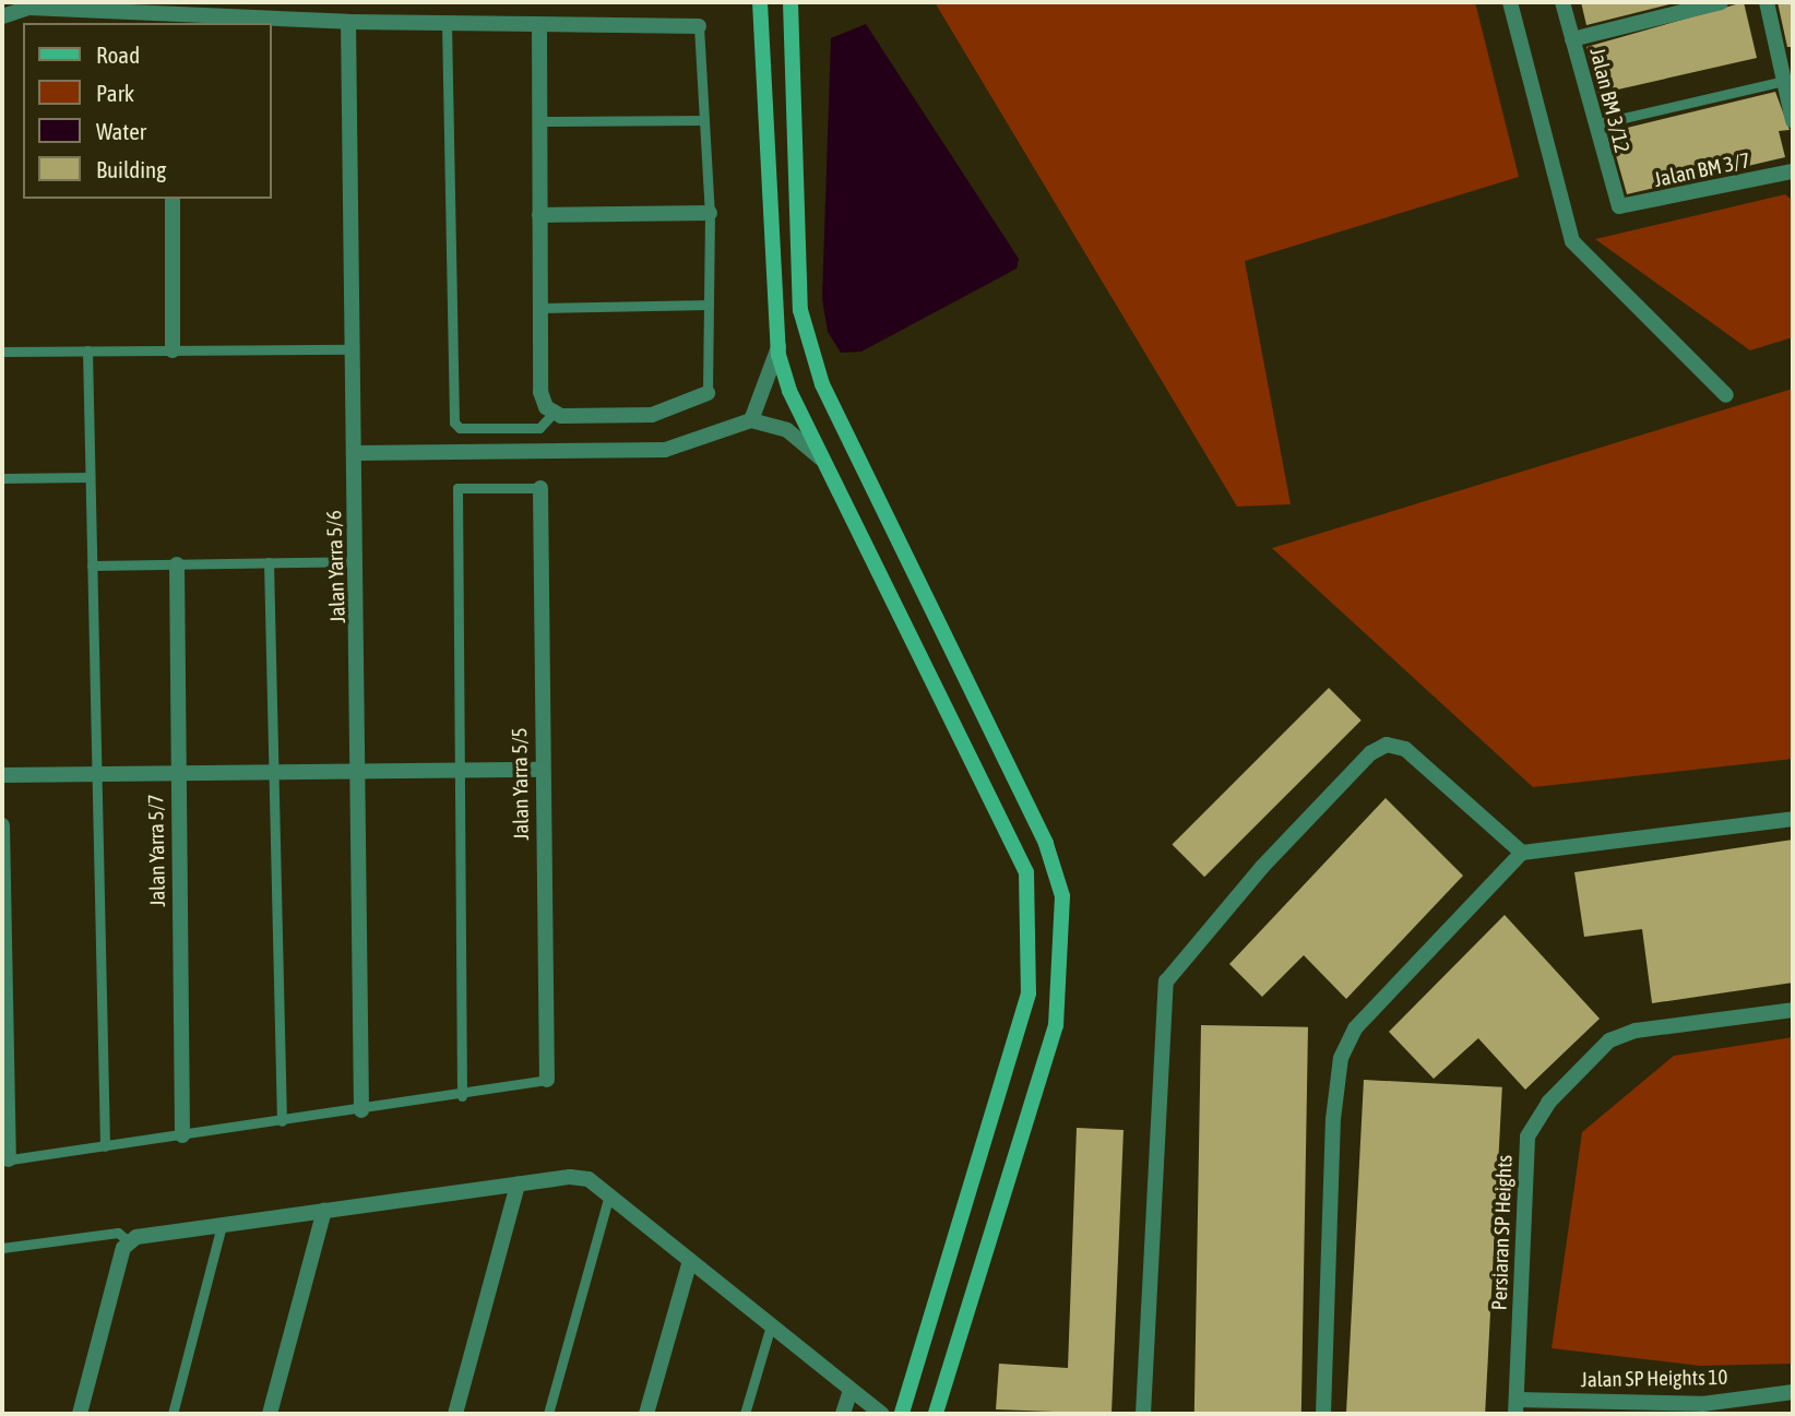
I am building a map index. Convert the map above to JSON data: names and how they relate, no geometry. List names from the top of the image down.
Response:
{
  "streets": {
    "street": [
      "Jalan BM 3/12",
      "Jalan BM 3/7",
      "Jalan Yarra 5/6",
      "Jalan Yarra 5/5",
      "Jalan Yarra 5/7",
      "Persiaran SP Heights",
      "Jalan SP Heights 10"
    ]
  },
  "crossings": [
    ["Jalan BM 3/12", "Jalan BM 3/7"],
    ["Persiaran SP Heights", "Jalan SP Heights 10"]
  ],
  "legend": [
    "Road",
    "Park",
    "Water",
    "Building"
  ]
}
